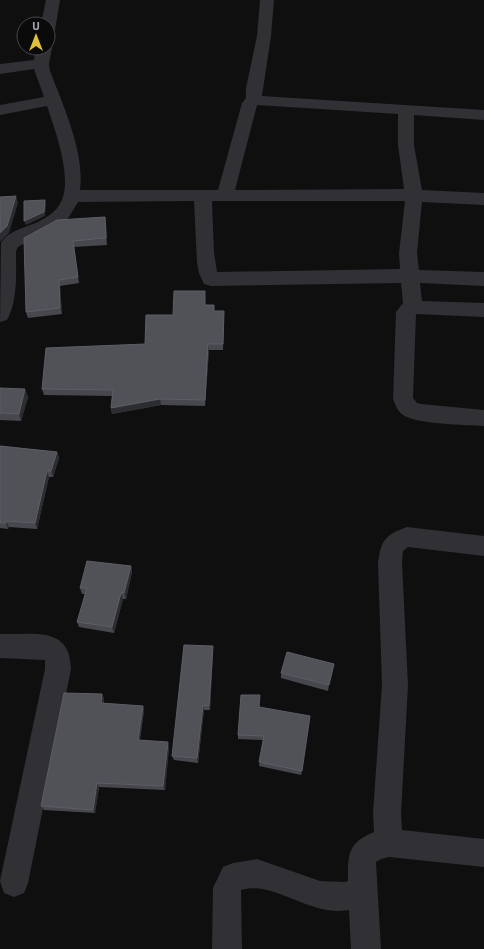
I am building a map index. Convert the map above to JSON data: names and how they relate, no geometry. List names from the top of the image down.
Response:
{
  "north": "top"
}
